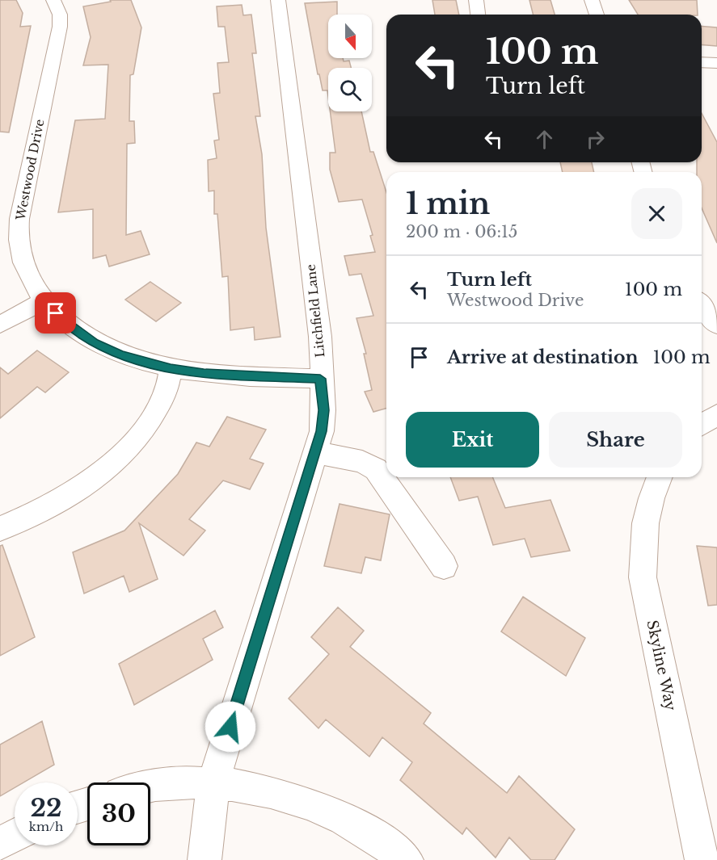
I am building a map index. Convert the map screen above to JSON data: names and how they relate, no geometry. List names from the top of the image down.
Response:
{
  "streets": {
    "street": ["Westwood Drive", "Litchfield Lane", "Skyline Way"]
  },
  "crossings": [
    ["Westwood Drive", "Litchfield Lane"]
  ],
  "north": "bottom",
  "page": {
    "turn": ["100 m", "Turn left"],
    "heading": ["1 min", "200 m · 06:15"],
    "list": [
      {
        "name": "Turn left",
        "note": "Westwood Drive",
        "value": "100 m"
      },
      {
        "name": "Arrive at destination",
        "value": "100 m"
      }
    ],
    "buttons": ["Exit", "Share"],
    "speed": "22 km/h",
    "limit": "30"
  }
}
